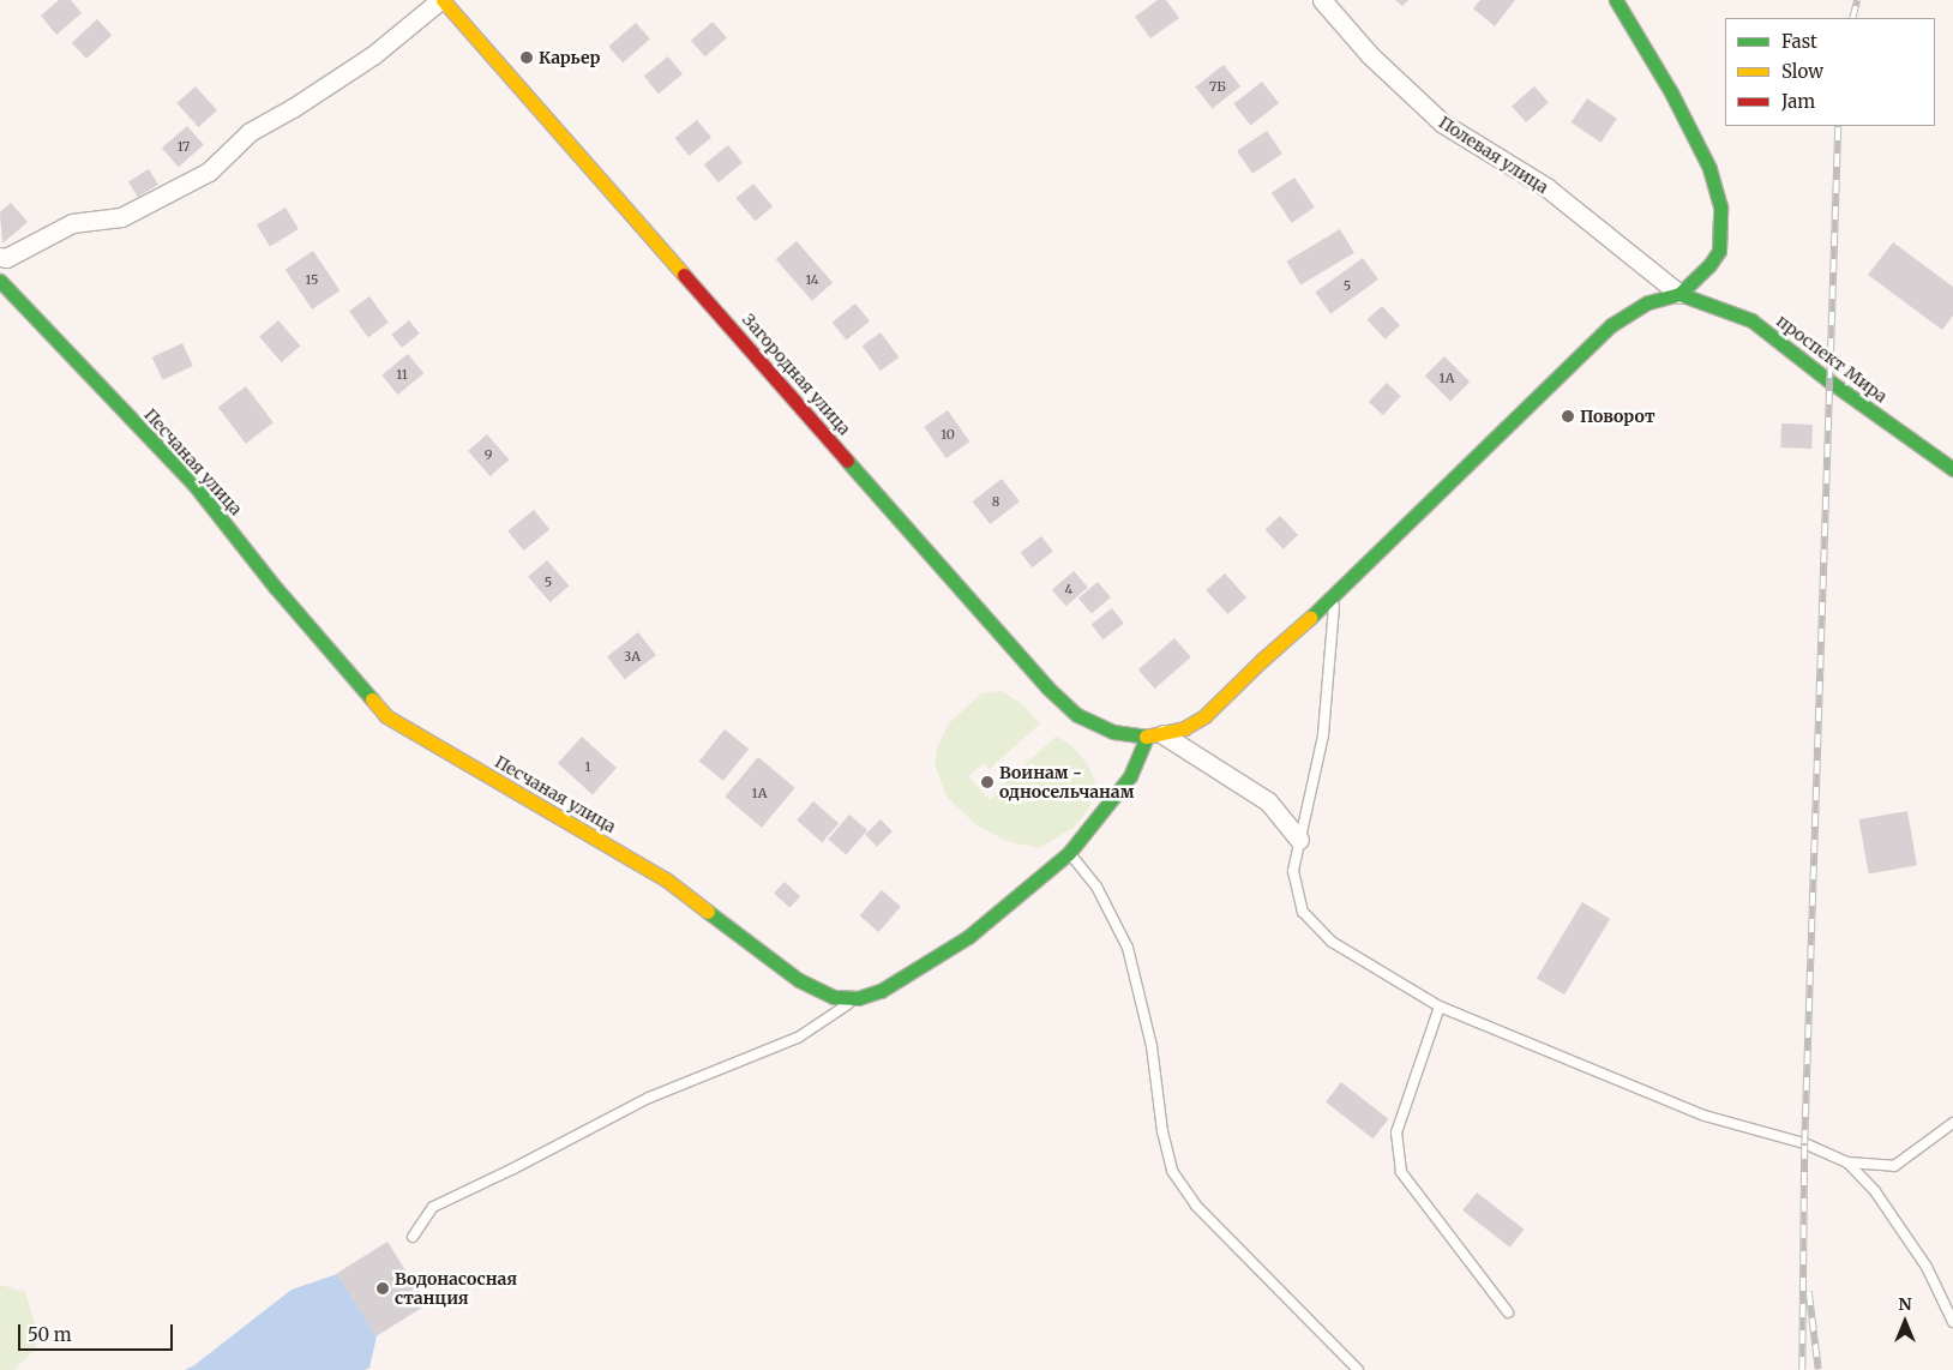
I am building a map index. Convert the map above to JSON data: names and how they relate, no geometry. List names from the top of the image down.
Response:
{
  "streets": {
    "street": [
      "Полевая улица",
      "проспект Мира",
      "Загородная улица",
      "Песчаная улица"
    ]
  },
  "crossings": [
    ["Полевая улица", "проспект Мира"],
    ["Загородная улица", "Песчаная улица"]
  ],
  "places": [
    "Карьер",
    "Поворот",
    "Воинам - односельчанам",
    "Водонасосная станция"
  ],
  "house_numbers": [
    "7Б",
    "17",
    "15",
    "14",
    "5",
    "11",
    "1А",
    "10",
    "9",
    "8",
    "5",
    "4",
    "3А",
    "1",
    "1А"
  ],
  "legend": ["Fast", "Slow", "Jam"],
  "scale_bar": "50 m",
  "north": "top"
}
